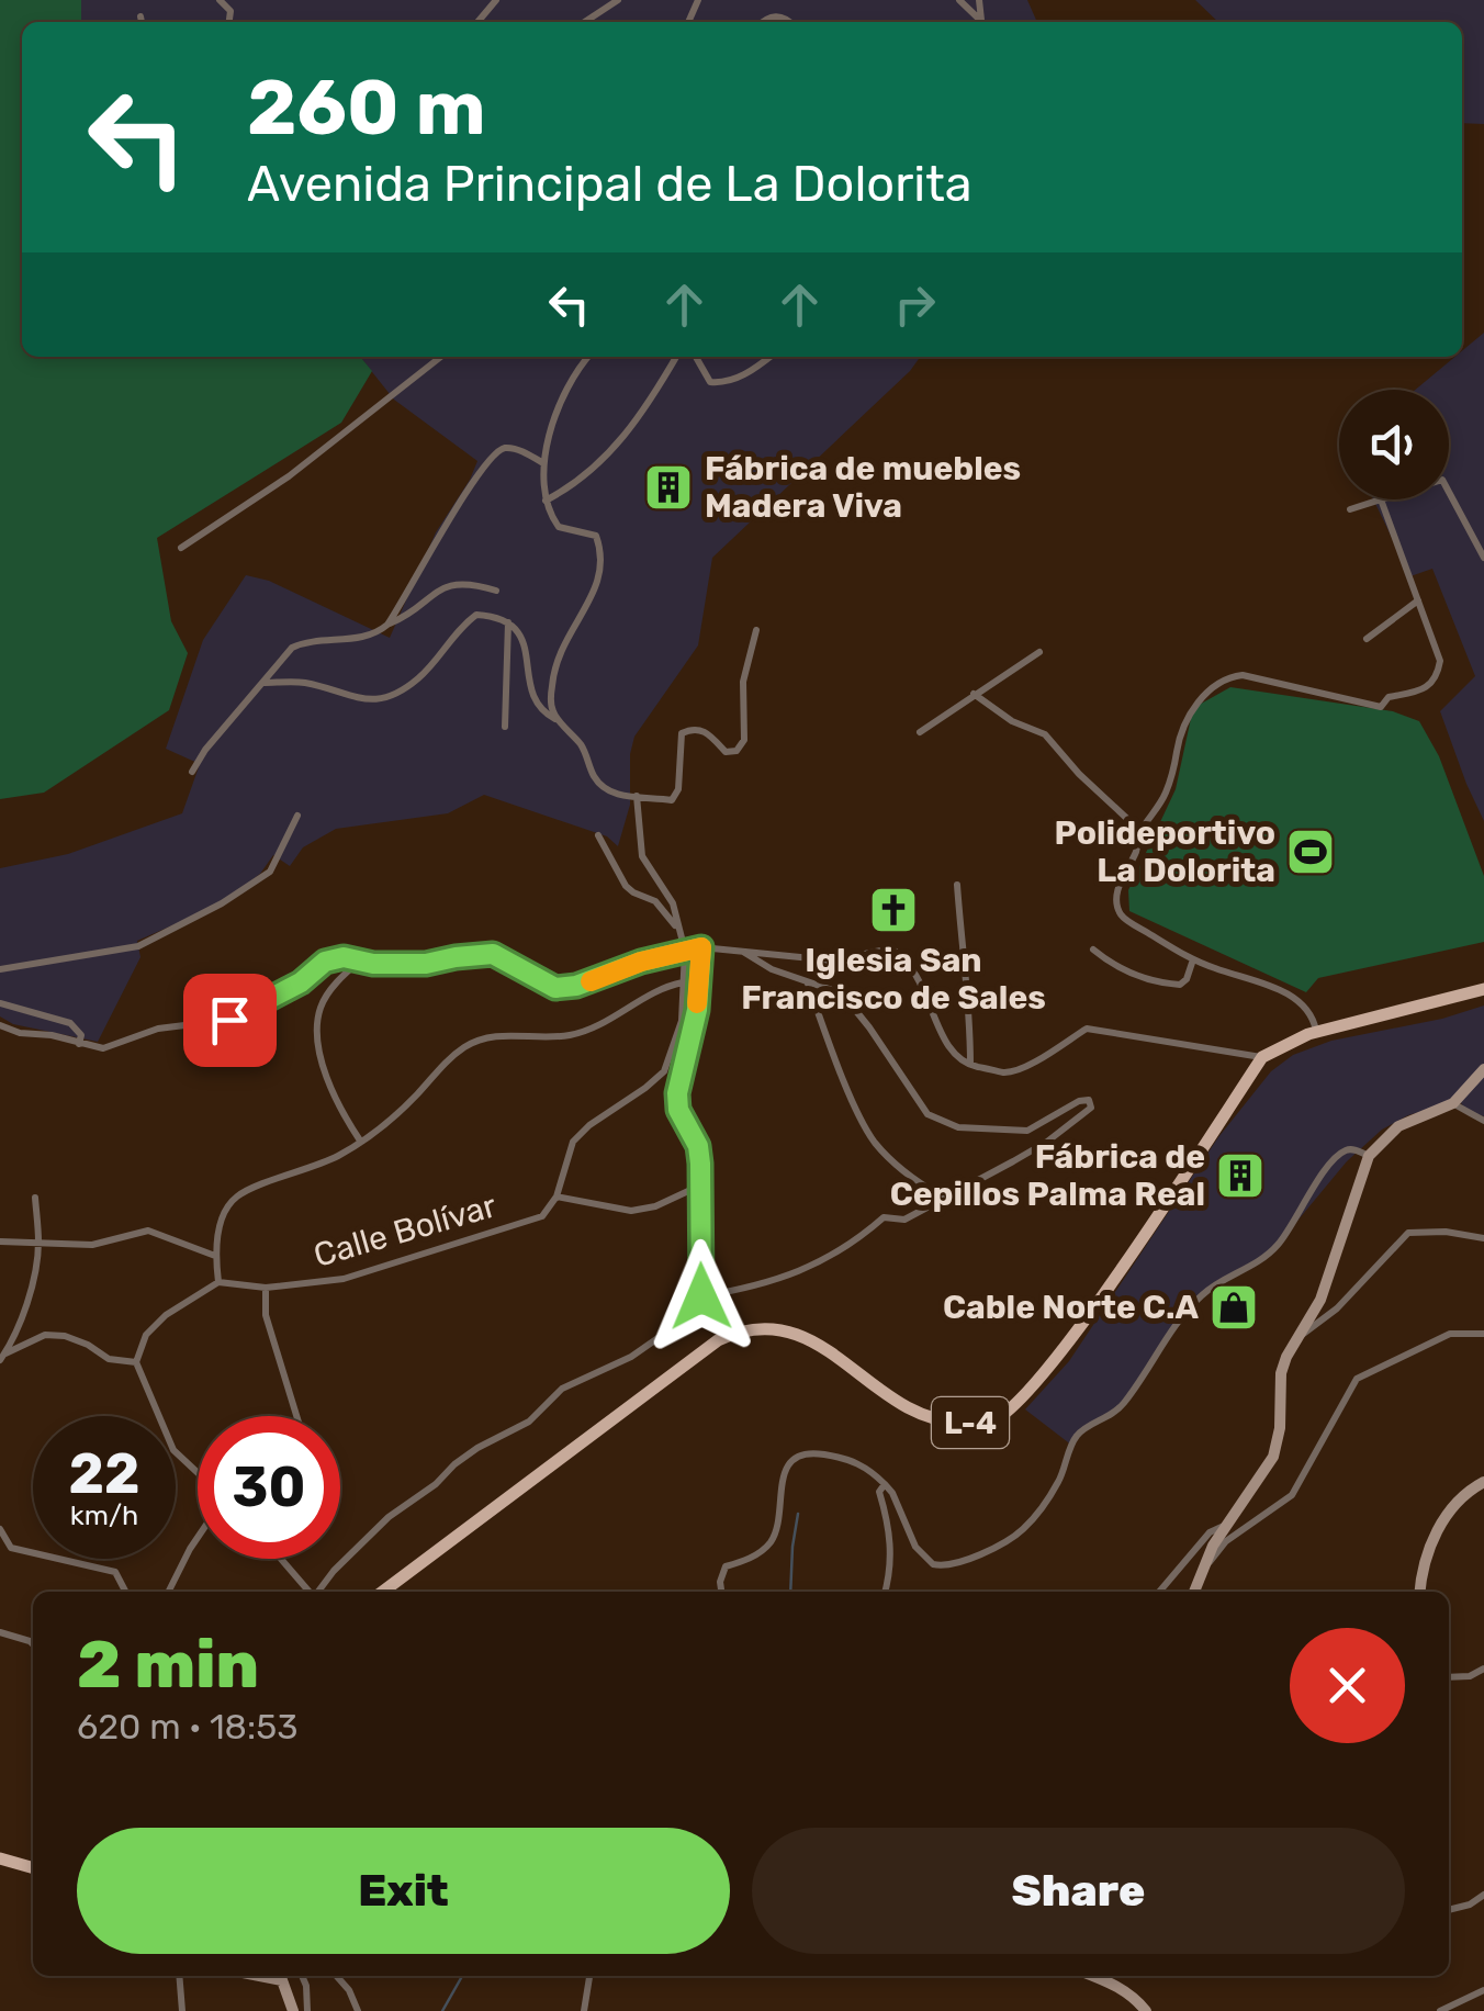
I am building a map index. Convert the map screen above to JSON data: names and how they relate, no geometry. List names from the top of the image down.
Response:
{
  "streets": {
    "main road": ["L-4"],
    "street": ["Calle Bolívar"]
  },
  "places": {
    "building": ["Fábrica de muebles Madera Viva", "Fábrica de Cepillos Palma Real"],
    "sports": ["Polideportivo La Dolorita"],
    "church": ["Iglesia San Francisco de Sales"],
    "shop": ["Cable Norte C.A"]
  },
  "page": {
    "turn": ["260 m", "Avenida Principal de La Dolorita"],
    "speed": "22 km/h",
    "limit": "30",
    "heading": ["2 min", "620 m · 18:53"],
    "buttons": ["Exit", "Share"]
  }
}
